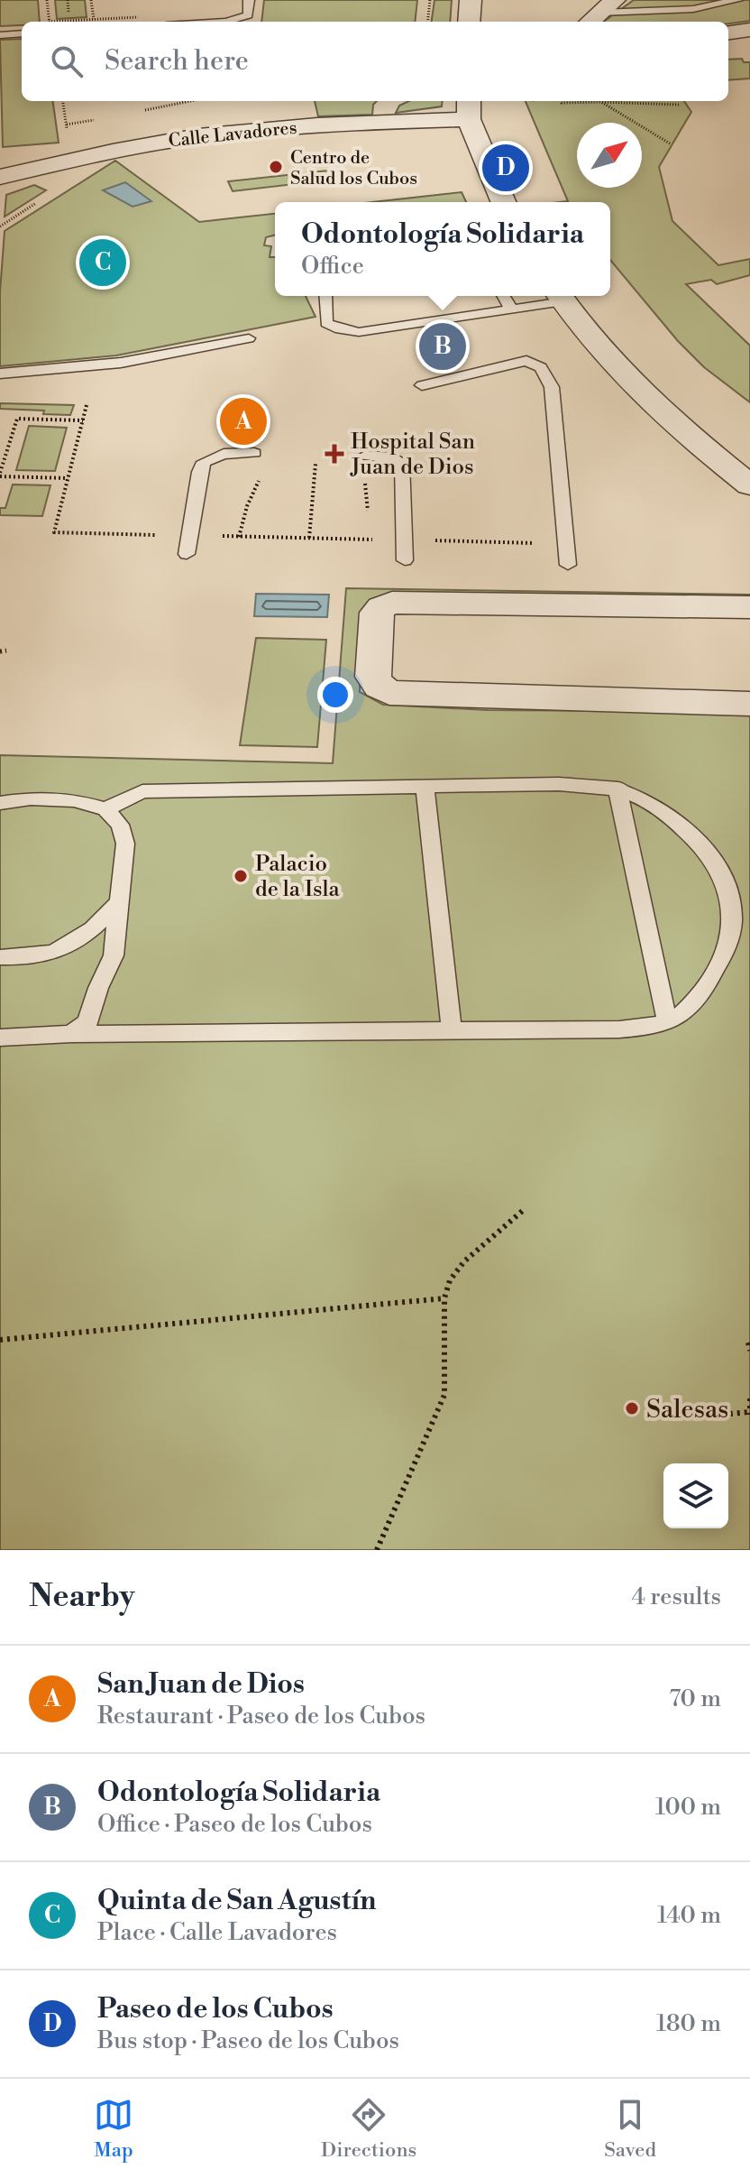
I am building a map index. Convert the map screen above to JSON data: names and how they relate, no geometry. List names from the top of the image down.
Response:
{
  "streets": {
    "street": ["Calle Lavadores"]
  },
  "places": {
    "other": ["Centro de Salud los Cubos", "Palacio de la Isla", "Salesas"],
    "health": ["Hospital San Juan de Dios"]
  },
  "north": "top right",
  "page": {
    "search": "Search here",
    "pins": [
      "D",
      "C",
      "B",
      "A"
    ],
    "popup": ["Odontología Solidaria", "Office"],
    "heading": ["Nearby", "4 results"],
    "list": [
      {
        "mark": "A",
        "name": "San Juan de Dios",
        "note": "Restaurant · Paseo de los Cubos",
        "value": "70 m"
      },
      {
        "mark": "B",
        "name": "Odontología Solidaria",
        "note": "Office · Paseo de los Cubos",
        "value": "100 m"
      },
      {
        "mark": "C",
        "name": "Quinta de San Agustín",
        "note": "Place · Calle Lavadores",
        "value": "140 m"
      },
      {
        "mark": "D",
        "name": "Paseo de los Cubos",
        "note": "Bus stop · Paseo de los Cubos",
        "value": "180 m"
      }
    ],
    "nav": ["Map", "Directions", "Saved"]
  }
}
